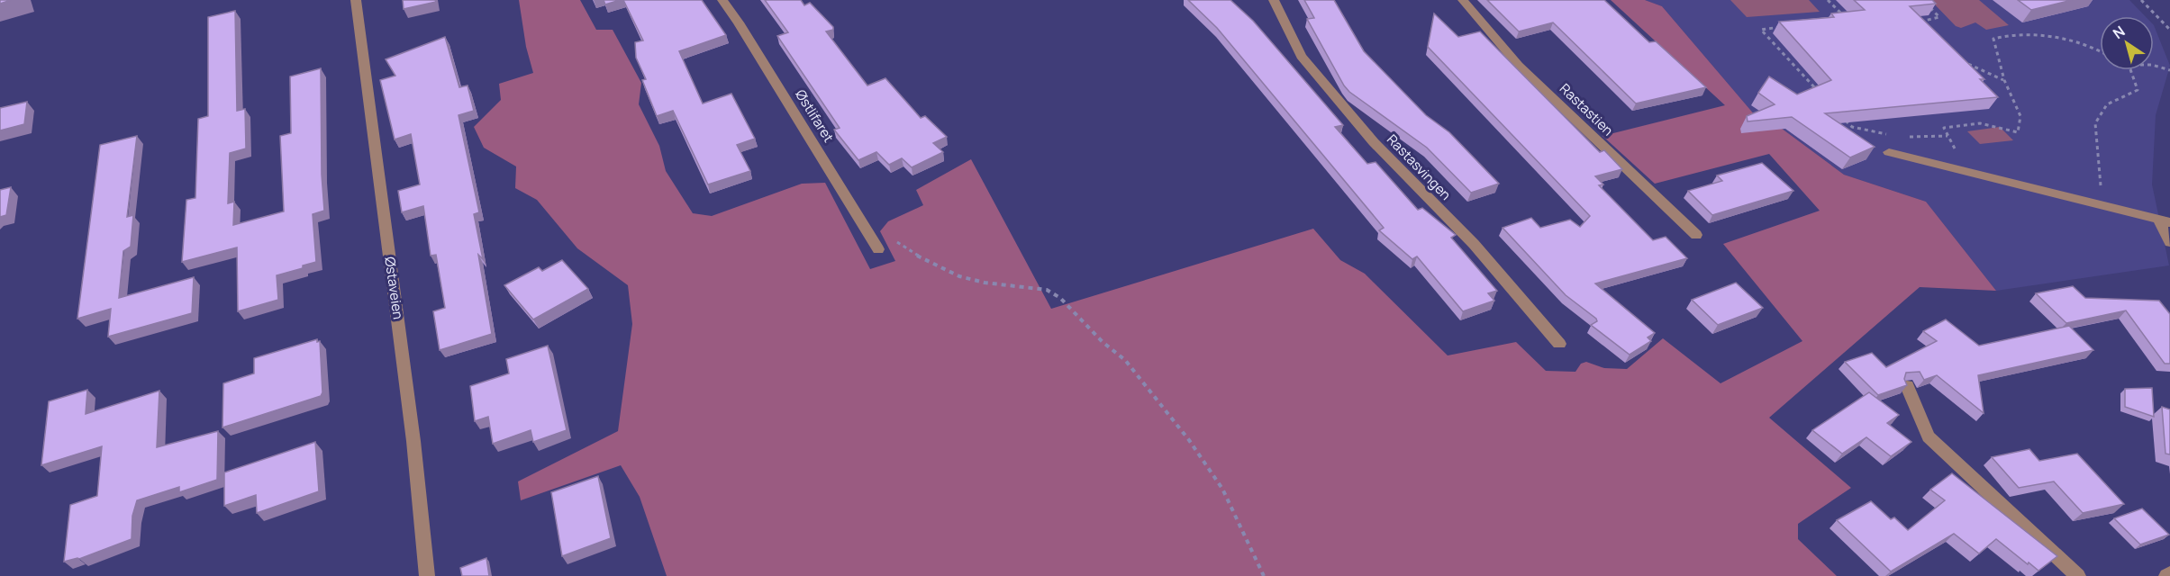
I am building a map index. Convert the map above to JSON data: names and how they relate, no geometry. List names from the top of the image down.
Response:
{
  "streets": {
    "street": [
      "Rastastien",
      "Østlifaret",
      "Rastasvingen",
      "Østaveien"
    ]
  },
  "north": "top left"
}
